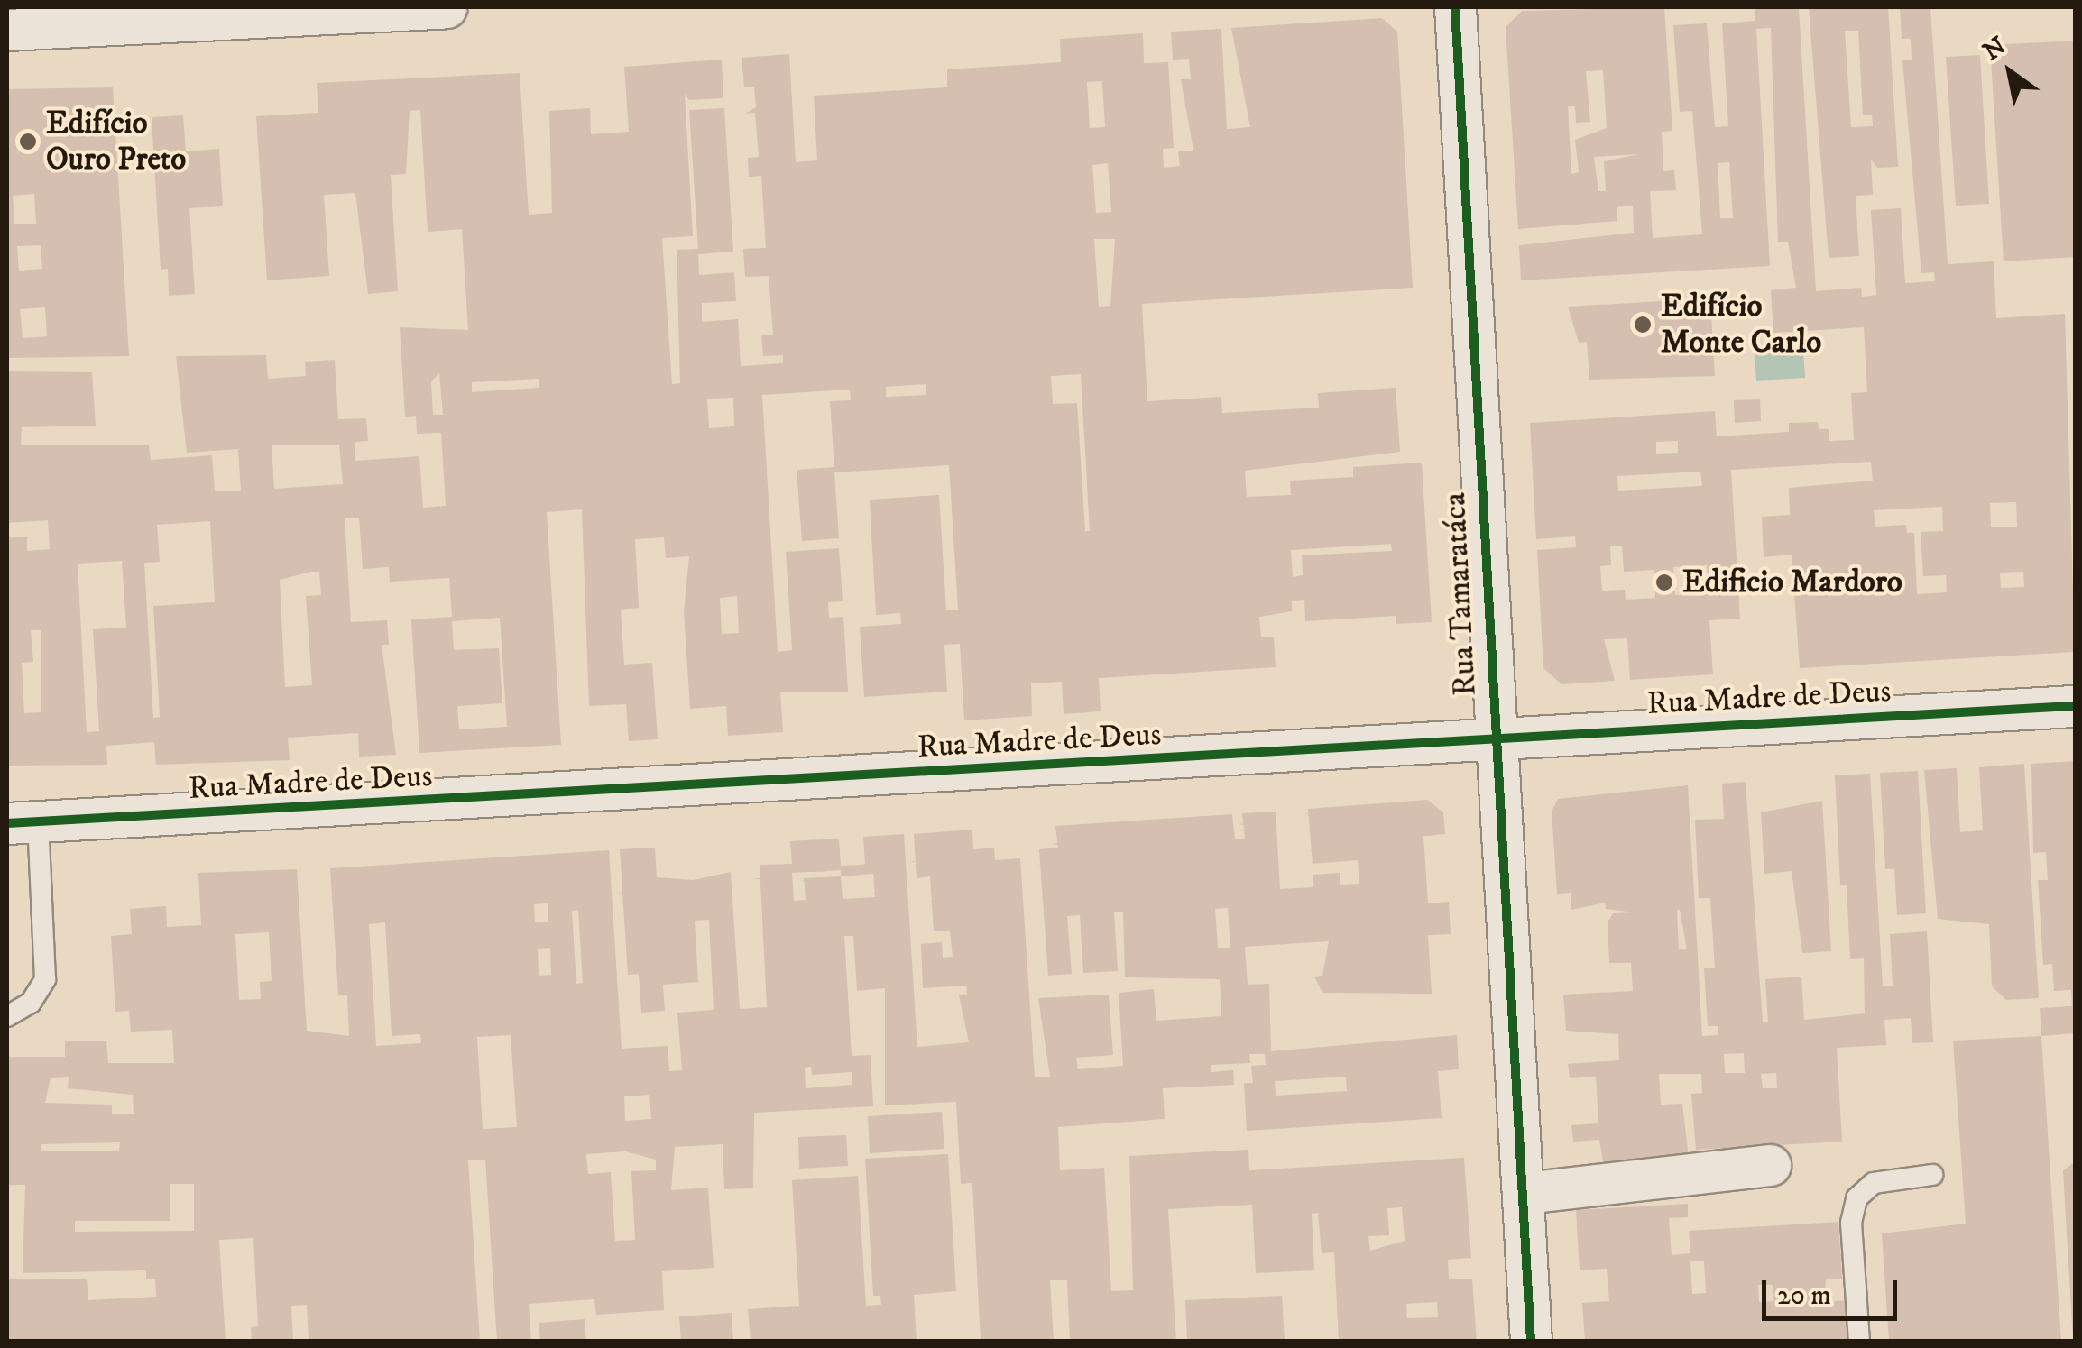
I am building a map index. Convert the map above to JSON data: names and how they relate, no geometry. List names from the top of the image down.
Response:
{
  "streets": {
    "street": ["Rua Tamaratáca", "Rua Madre de Deus"]
  },
  "crossings": [
    ["Rua Tamaratáca", "Rua Madre de Deus"]
  ],
  "places": ["Edifício Ouro Preto", "Edifício Monte Carlo", "Edificio Mardoro"],
  "scale_bar": "20 m",
  "north": "top left"
}
